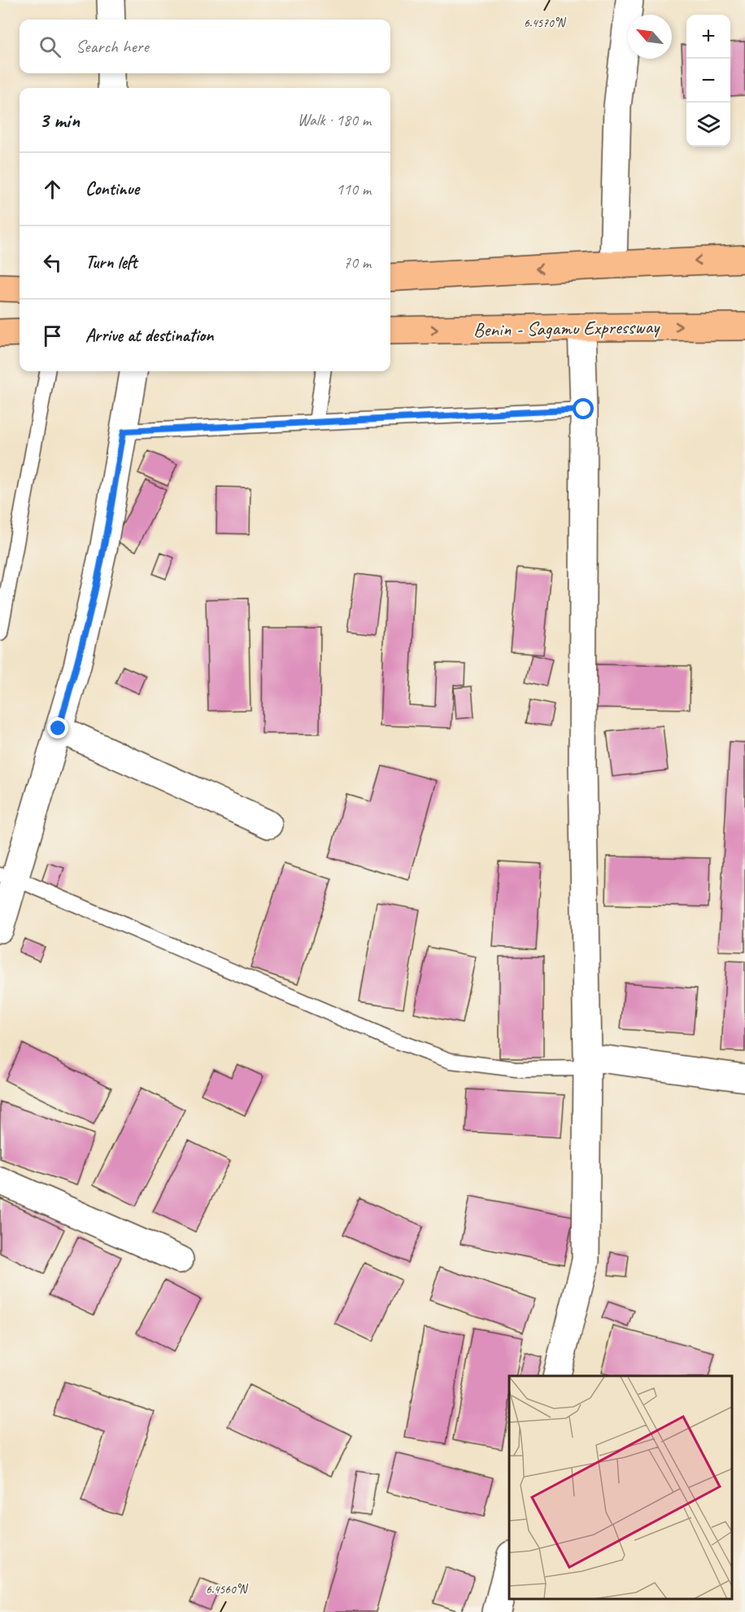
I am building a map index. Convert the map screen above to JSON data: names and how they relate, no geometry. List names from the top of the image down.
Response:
{
  "streets": {
    "highway": ["Benin - Sagamu Expressway"]
  },
  "north": "top left",
  "page": {
    "map_buttons": ["+", "−"],
    "search": "Search here",
    "heading": ["3 min", "Walk · 180 m"],
    "list": [
      ["Continue", "110 m"],
      ["Turn left", "70 m"],
      "Arrive at destination"
    ]
  },
  "coordinates": ["6.4570°N", "6.4560°N"]
}
